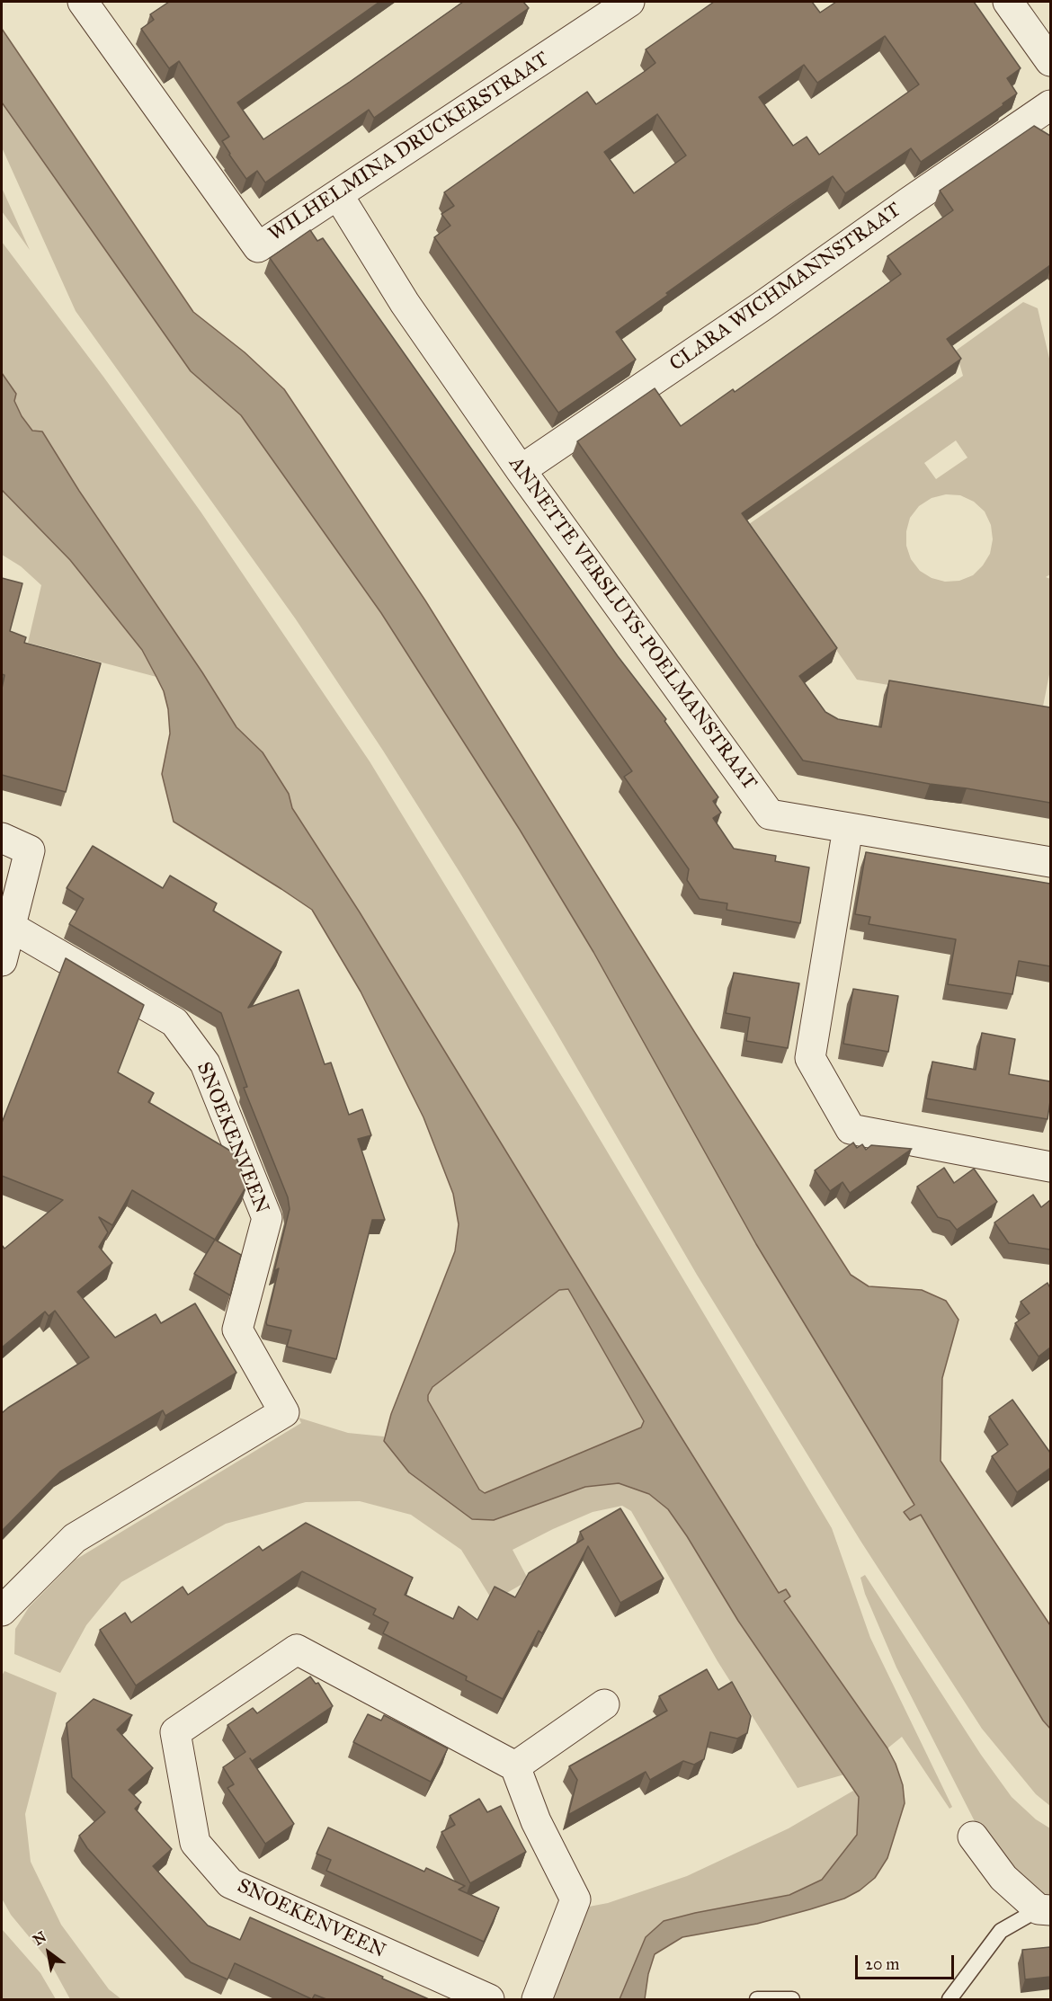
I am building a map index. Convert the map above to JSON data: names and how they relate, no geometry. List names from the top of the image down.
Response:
{
  "streets": {
    "street": [
      "WILHELMINA DRUCKERSTRAAT",
      "CLARA WICHMANNSTRAAT",
      "ANNETTE VERSLUYS-POELMANSTRAAT",
      "SNOEKENVEEN"
    ]
  },
  "crossings": [
    ["WILHELMINA DRUCKERSTRAAT", "ANNETTE VERSLUYS-POELMANSTRAAT"],
    ["CLARA WICHMANNSTRAAT", "ANNETTE VERSLUYS-POELMANSTRAAT"]
  ],
  "scale_bar": "20 m",
  "north": "top left"
}
